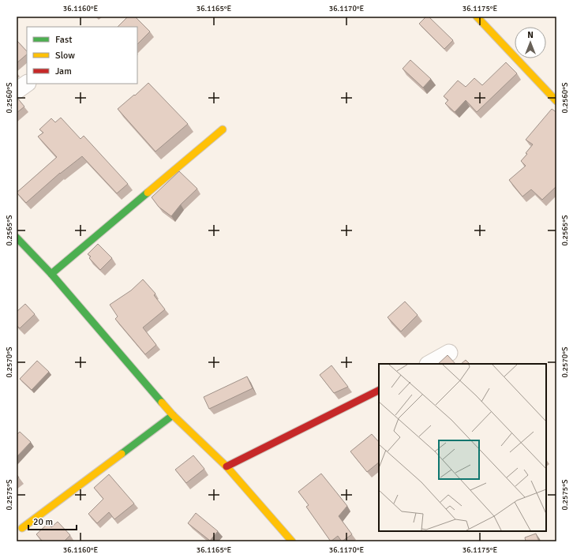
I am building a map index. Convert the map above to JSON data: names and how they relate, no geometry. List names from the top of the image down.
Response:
{
  "legend": ["Fast", "Slow", "Jam"],
  "scale_bar": "20 m",
  "north": "top",
  "coordinates": [
    "36.1160°E",
    "36.1165°E",
    "36.1170°E",
    "36.1175°E",
    "0.2560°S",
    "0.2565°S",
    "0.2570°S",
    "0.2575°S"
  ]
}
